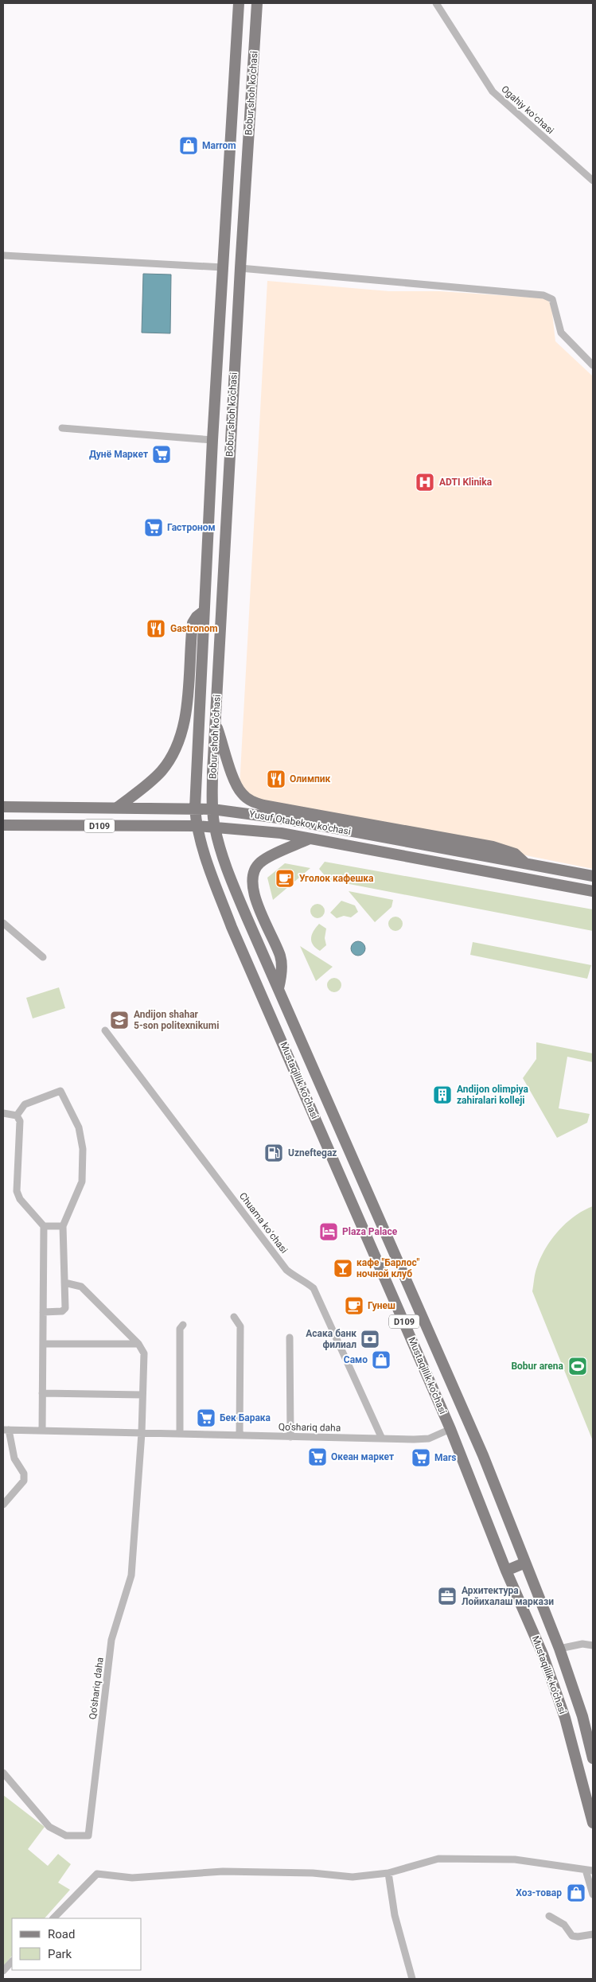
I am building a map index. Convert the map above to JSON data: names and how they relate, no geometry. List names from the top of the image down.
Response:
{
  "streets": {
    "main road": [
      "Bobur shoh ko'chasi",
      "Yusuf Otabekov ko'chasi",
      "D109",
      "Mustaqillik ko'chasi"
    ],
    "street": ["Ogahiy koʻchasi", "Chuama koʻchasi", "Qo'shariq daha"]
  },
  "crossings": [
    ["Bobur shoh ko'chasi", "Yusuf Otabekov ko'chasi"],
    ["Bobur shoh ko'chasi", "Mustaqillik ko'chasi"],
    ["Yusuf Otabekov ko'chasi", "Mustaqillik ko'chasi"],
    ["Mustaqillik ko'chasi", "Qo'shariq daha"],
    ["Chuama koʻchasi", "Qo'shariq daha"]
  ],
  "places": {
    "shop": ["Marrom", "Само", "Хоз-товар"],
    "supermarket": [
      "Дунё Маркет",
      "Гастроном",
      "Бек Барака",
      "Океан маркет",
      "Mars"
    ],
    "hospital": ["ADTI Klinika"],
    "restaurant": ["Gastronom", "Олимпик"],
    "cafe": ["Уголок кафешка", "Гунеш"],
    "school or university": ["Andijon shahar 5-son politexnikumi"],
    "building": ["Andijon olimpiya zahiralari kolleji"],
    "fuel station": ["Uzneftegaz"],
    "hotel": ["Plaza Palace"],
    "bar": ["кафе \"Барлос\" ночной клуб"],
    "bank": ["Асака банк филиал"],
    "sports": ["Bobur arena"],
    "office": ["Архитектура Лойихалаш маркази"]
  },
  "legend": ["Road", "Park"]
}
